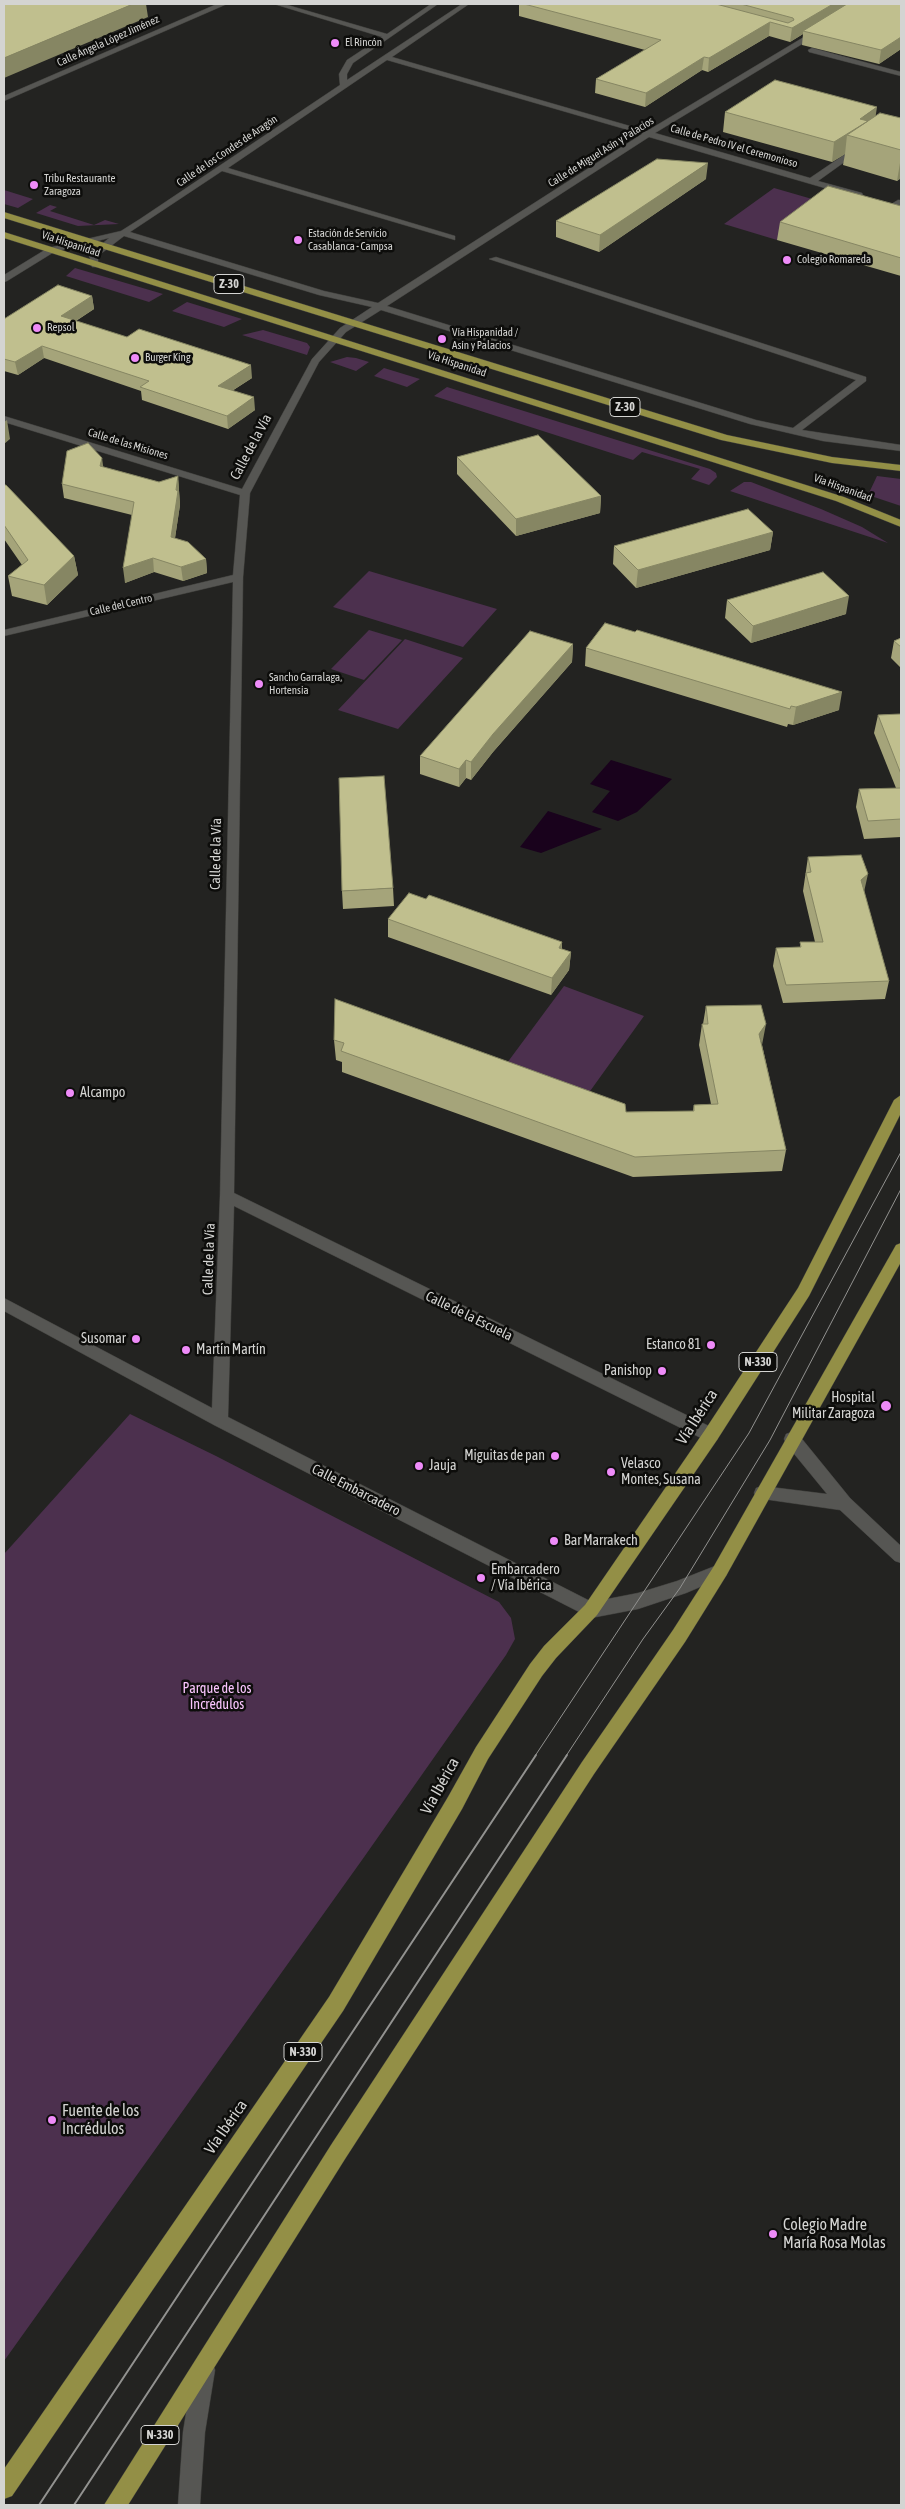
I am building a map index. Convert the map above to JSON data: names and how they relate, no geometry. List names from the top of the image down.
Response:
{
  "streets": {
    "highway": [
      "Vía Hispanidad",
      "Z-30",
      "N-330",
      "Vía Ibérica"
    ],
    "street": [
      "Calle Ángela López Jiménez",
      "Calle de Pedro IV el Ceremonioso",
      "Calle de los Condes de Aragón",
      "Calle de Miguel Asín y Palacios",
      "Calle de las Misiones",
      "Calle de la Vía",
      "Calle del Centro",
      "Calle de la Escuela",
      "Calle Embarcadero"
    ]
  },
  "crossings": [
    ["Calle de Pedro IV el Ceremonioso", "Calle de los Condes de Aragón"],
    ["Calle de Pedro IV el Ceremonioso", "Calle de Miguel Asín y Palacios"],
    ["Calle de los Condes de Aragón", "Vía Hispanidad"],
    ["Calle de Miguel Asín y Palacios", "Vía Hispanidad"],
    ["Calle de Miguel Asín y Palacios", "Calle de la Vía"],
    ["Vía Hispanidad", "Calle de la Vía"],
    ["Calle de las Misiones", "Calle de la Vía"],
    ["Calle de la Vía", "Calle del Centro"],
    ["Calle de la Vía", "Calle de la Escuela"],
    ["Calle de la Vía", "Calle Embarcadero"],
    ["Calle de la Escuela", "Vía Ibérica"],
    ["Vía Ibérica", "Calle Embarcadero"]
  ],
  "parks": ["Parque de los Incrédulos"],
  "places": [
    "El Rincón",
    "Tribu Restaurante Zaragoza",
    "Estación de Servicio Casablanca - Campsa",
    "Colegio Romareda",
    "Repsol",
    "Vía Hispanidad / Asín y Palacios",
    "Burger King",
    "Sancho Garralaga, Hortensia",
    "Alcampo",
    "Susomar",
    "Estanco 81",
    "Martín Martín",
    "Panishop",
    "Hospital Militar Zaragoza",
    "Miguitas de pan",
    "Jauja",
    "Velasco Montes, Susana",
    "Bar Marrakech",
    "Embarcadero / Vía Ibérica",
    "Fuente de los Incrédulos",
    "Colegio Madre María Rosa Molas"
  ]
}
